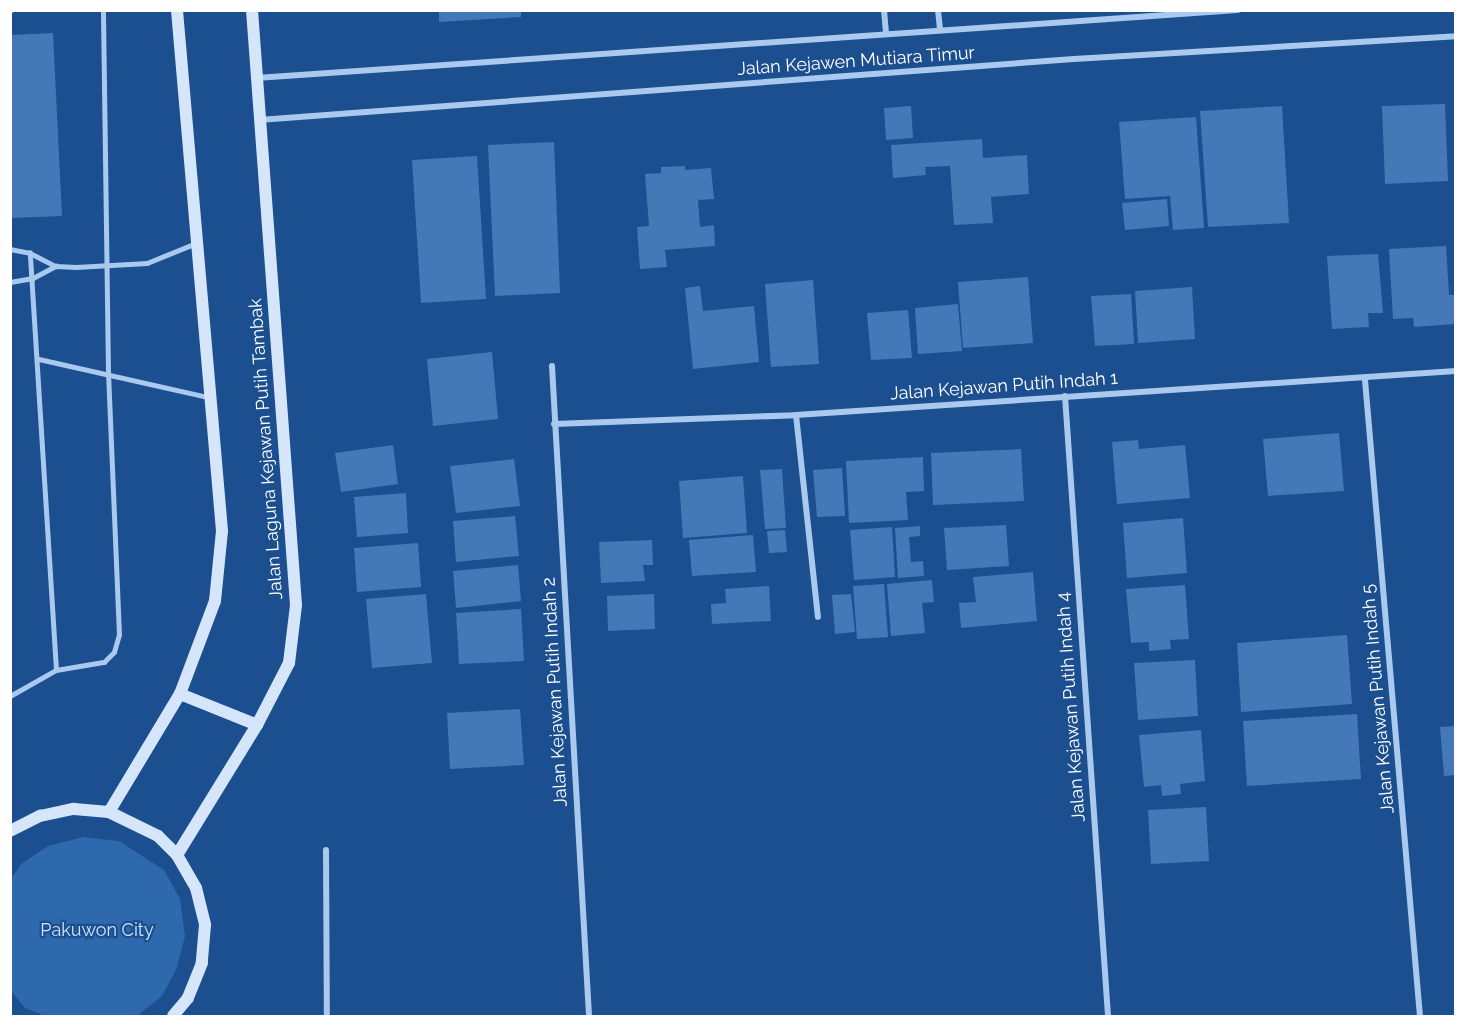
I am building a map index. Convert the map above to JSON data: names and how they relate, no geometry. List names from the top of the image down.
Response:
{
  "streets": {
    "street": [
      "Jalan Kejawen Mutiara Timur",
      "Jalan Kejawan Putih Indah 1",
      "Jalan Laguna Kejawan Putih Tambak",
      "Jalan Kejawan Putih Indah 2",
      "Jalan Kejawan Putih Indah 5",
      "Jalan Kejawan Putih Indah 4"
    ]
  },
  "crossings": [
    ["Jalan Kejawen Mutiara Timur", "Jalan Laguna Kejawan Putih Tambak"],
    ["Jalan Kejawan Putih Indah 1", "Jalan Kejawan Putih Indah 2"],
    ["Jalan Kejawan Putih Indah 1", "Jalan Kejawan Putih Indah 5"],
    ["Jalan Kejawan Putih Indah 1", "Jalan Kejawan Putih Indah 4"]
  ],
  "parks": ["Pakuwon City"]
}
